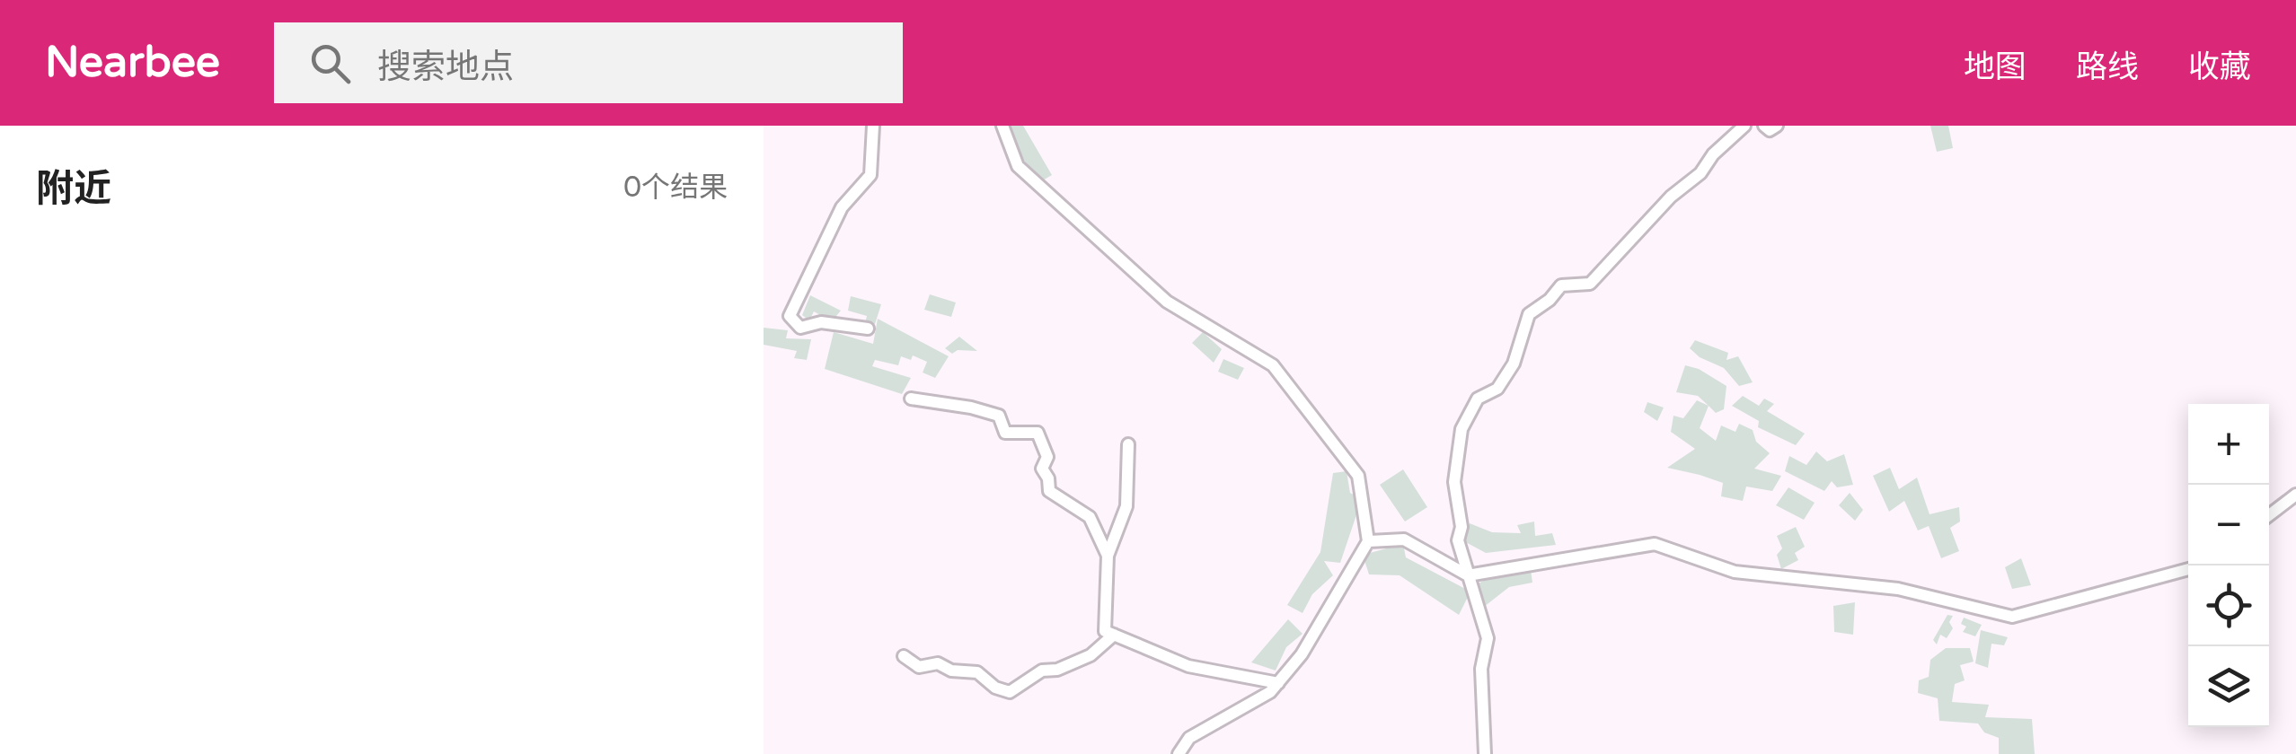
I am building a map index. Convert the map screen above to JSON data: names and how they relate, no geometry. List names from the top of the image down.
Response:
{
  "page": {
    "header": "Nearbee",
    "search": "搜索地点",
    "nav": ["地图", "路线", "收藏"],
    "heading": ["附近", "0个结果"],
    "map_buttons": ["+", "−"]
  }
}
